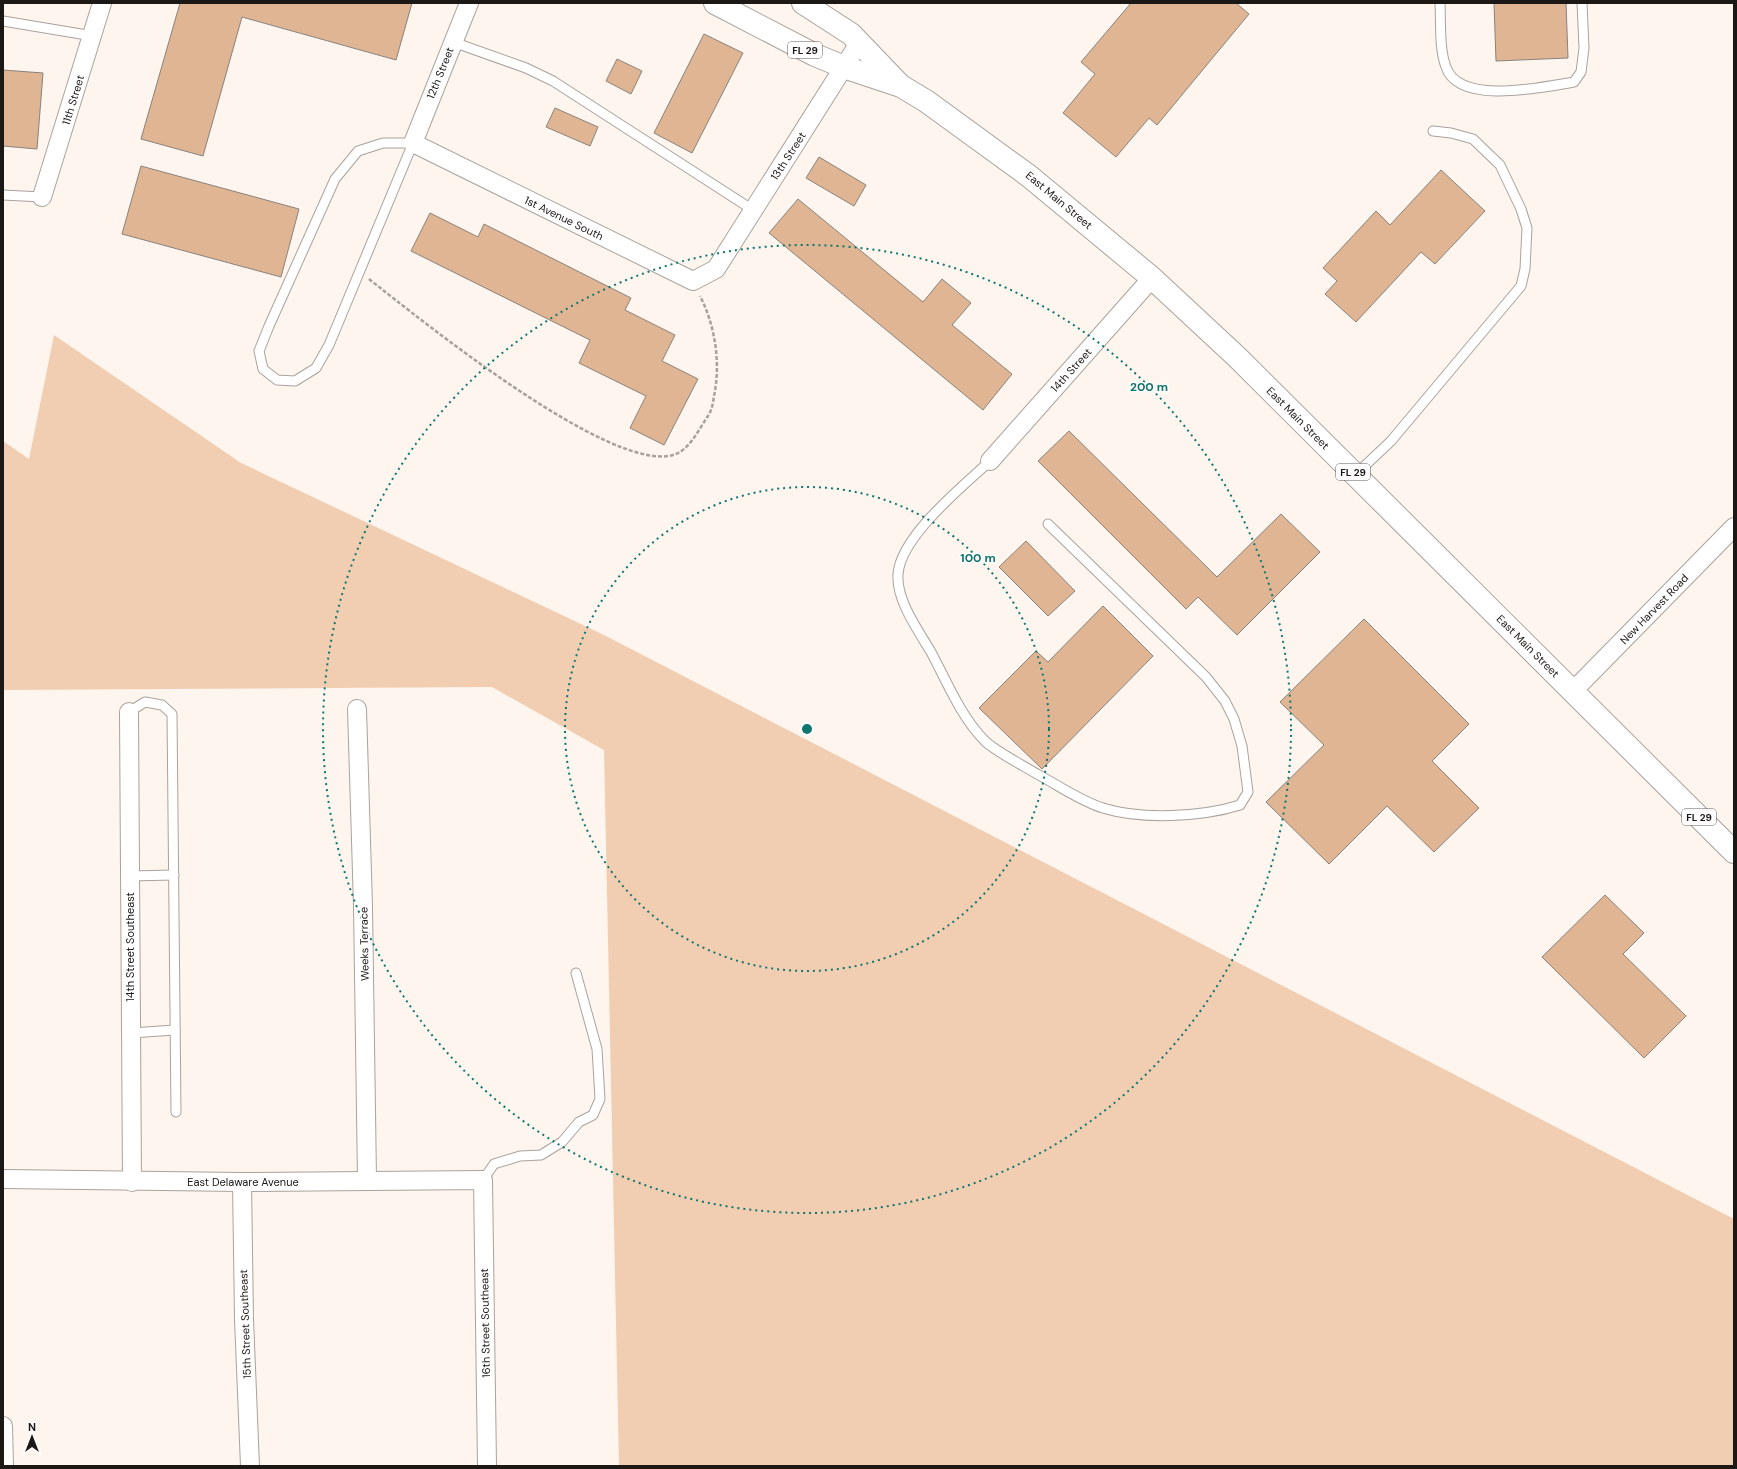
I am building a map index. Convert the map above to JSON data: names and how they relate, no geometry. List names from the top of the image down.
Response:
{
  "streets": {
    "highway": ["FL 29", "East Main Street"],
    "street": [
      "12th Street",
      "11th Street",
      "13th Street",
      "1st Avenue South",
      "14th Street",
      "New Harvest Road",
      "Weeks Terrace",
      "14th Street Southeast",
      "East Delaware Avenue",
      "16th Street Southeast",
      "15th Street Southeast"
    ]
  },
  "crossings": [
    ["12th Street", "1st Avenue South"],
    ["13th Street", "East Main Street"],
    ["13th Street", "1st Avenue South"],
    ["East Main Street", "14th Street"],
    ["East Main Street", "New Harvest Road"],
    ["Weeks Terrace", "East Delaware Avenue"],
    ["14th Street Southeast", "East Delaware Avenue"],
    ["East Delaware Avenue", "16th Street Southeast"],
    ["East Delaware Avenue", "15th Street Southeast"]
  ],
  "north": "top",
  "rings": ["200 m", "100 m"]
}
